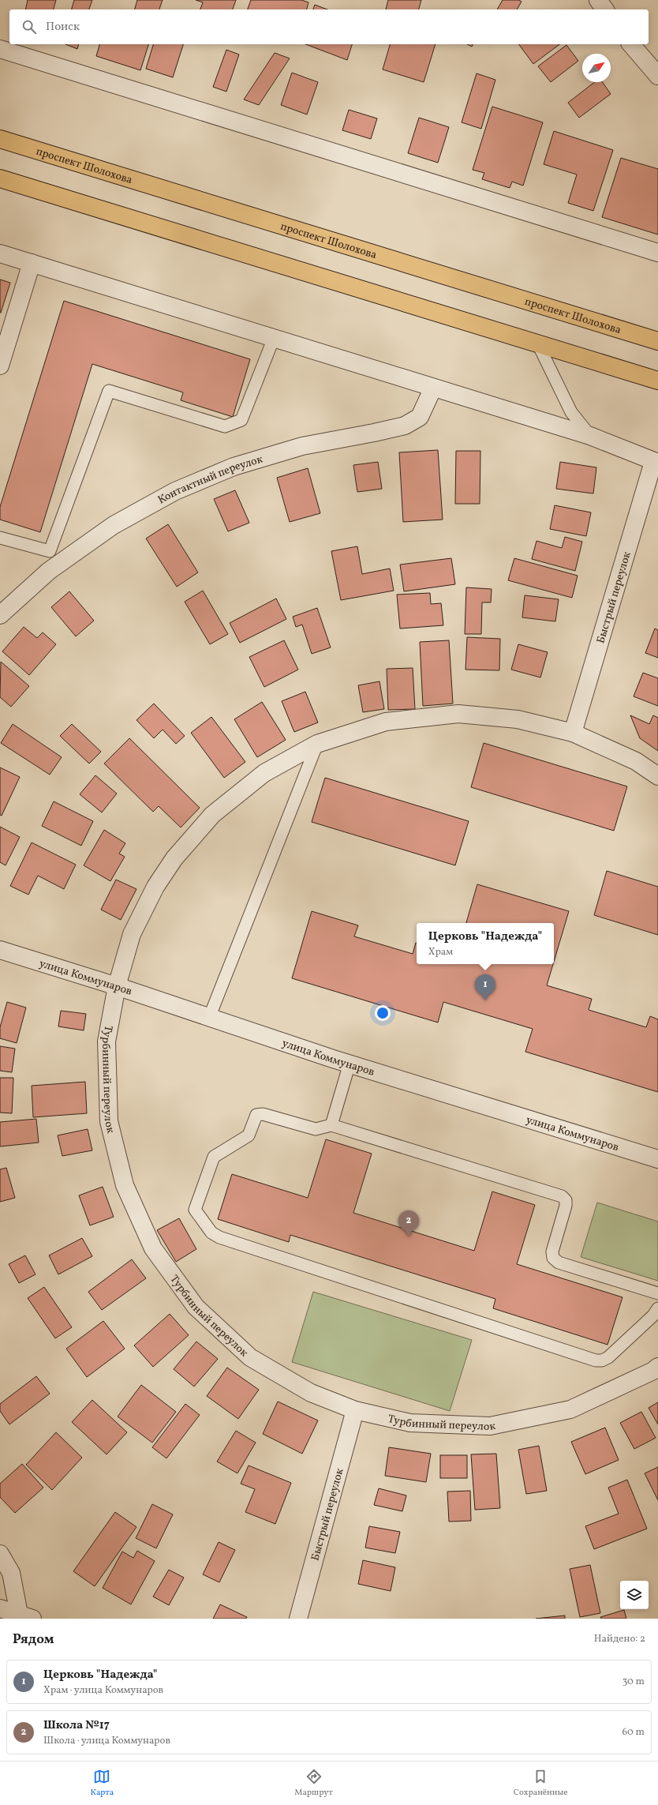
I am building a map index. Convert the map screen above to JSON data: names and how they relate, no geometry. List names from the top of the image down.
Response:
{
  "streets": {
    "main road": ["проспект Шолохова"],
    "street": [
      "Контактный переулок",
      "Быстрый переулок",
      "улица Коммунаров",
      "Турбинный переулок"
    ]
  },
  "crossings": [
    ["Быстрый переулок", "Турбинный переулок"],
    ["улица Коммунаров", "Турбинный переулок"]
  ],
  "north": "top right",
  "page": {
    "search": "Поиск",
    "popup": ["Церковь \"Надежда\"", "Храм"],
    "pins": ["1", "2"],
    "heading": ["Рядом", "Найдено: 2"],
    "list": [
      {
        "mark": "1",
        "name": "Церковь \"Надежда\"",
        "note": "Храм · улица Коммунаров",
        "value": "30 m"
      },
      {
        "mark": "2",
        "name": "Школа №17",
        "note": "Школа · улица Коммунаров",
        "value": "60 m"
      }
    ],
    "nav": ["Карта", "Маршрут", "Сохранённые"]
  }
}
